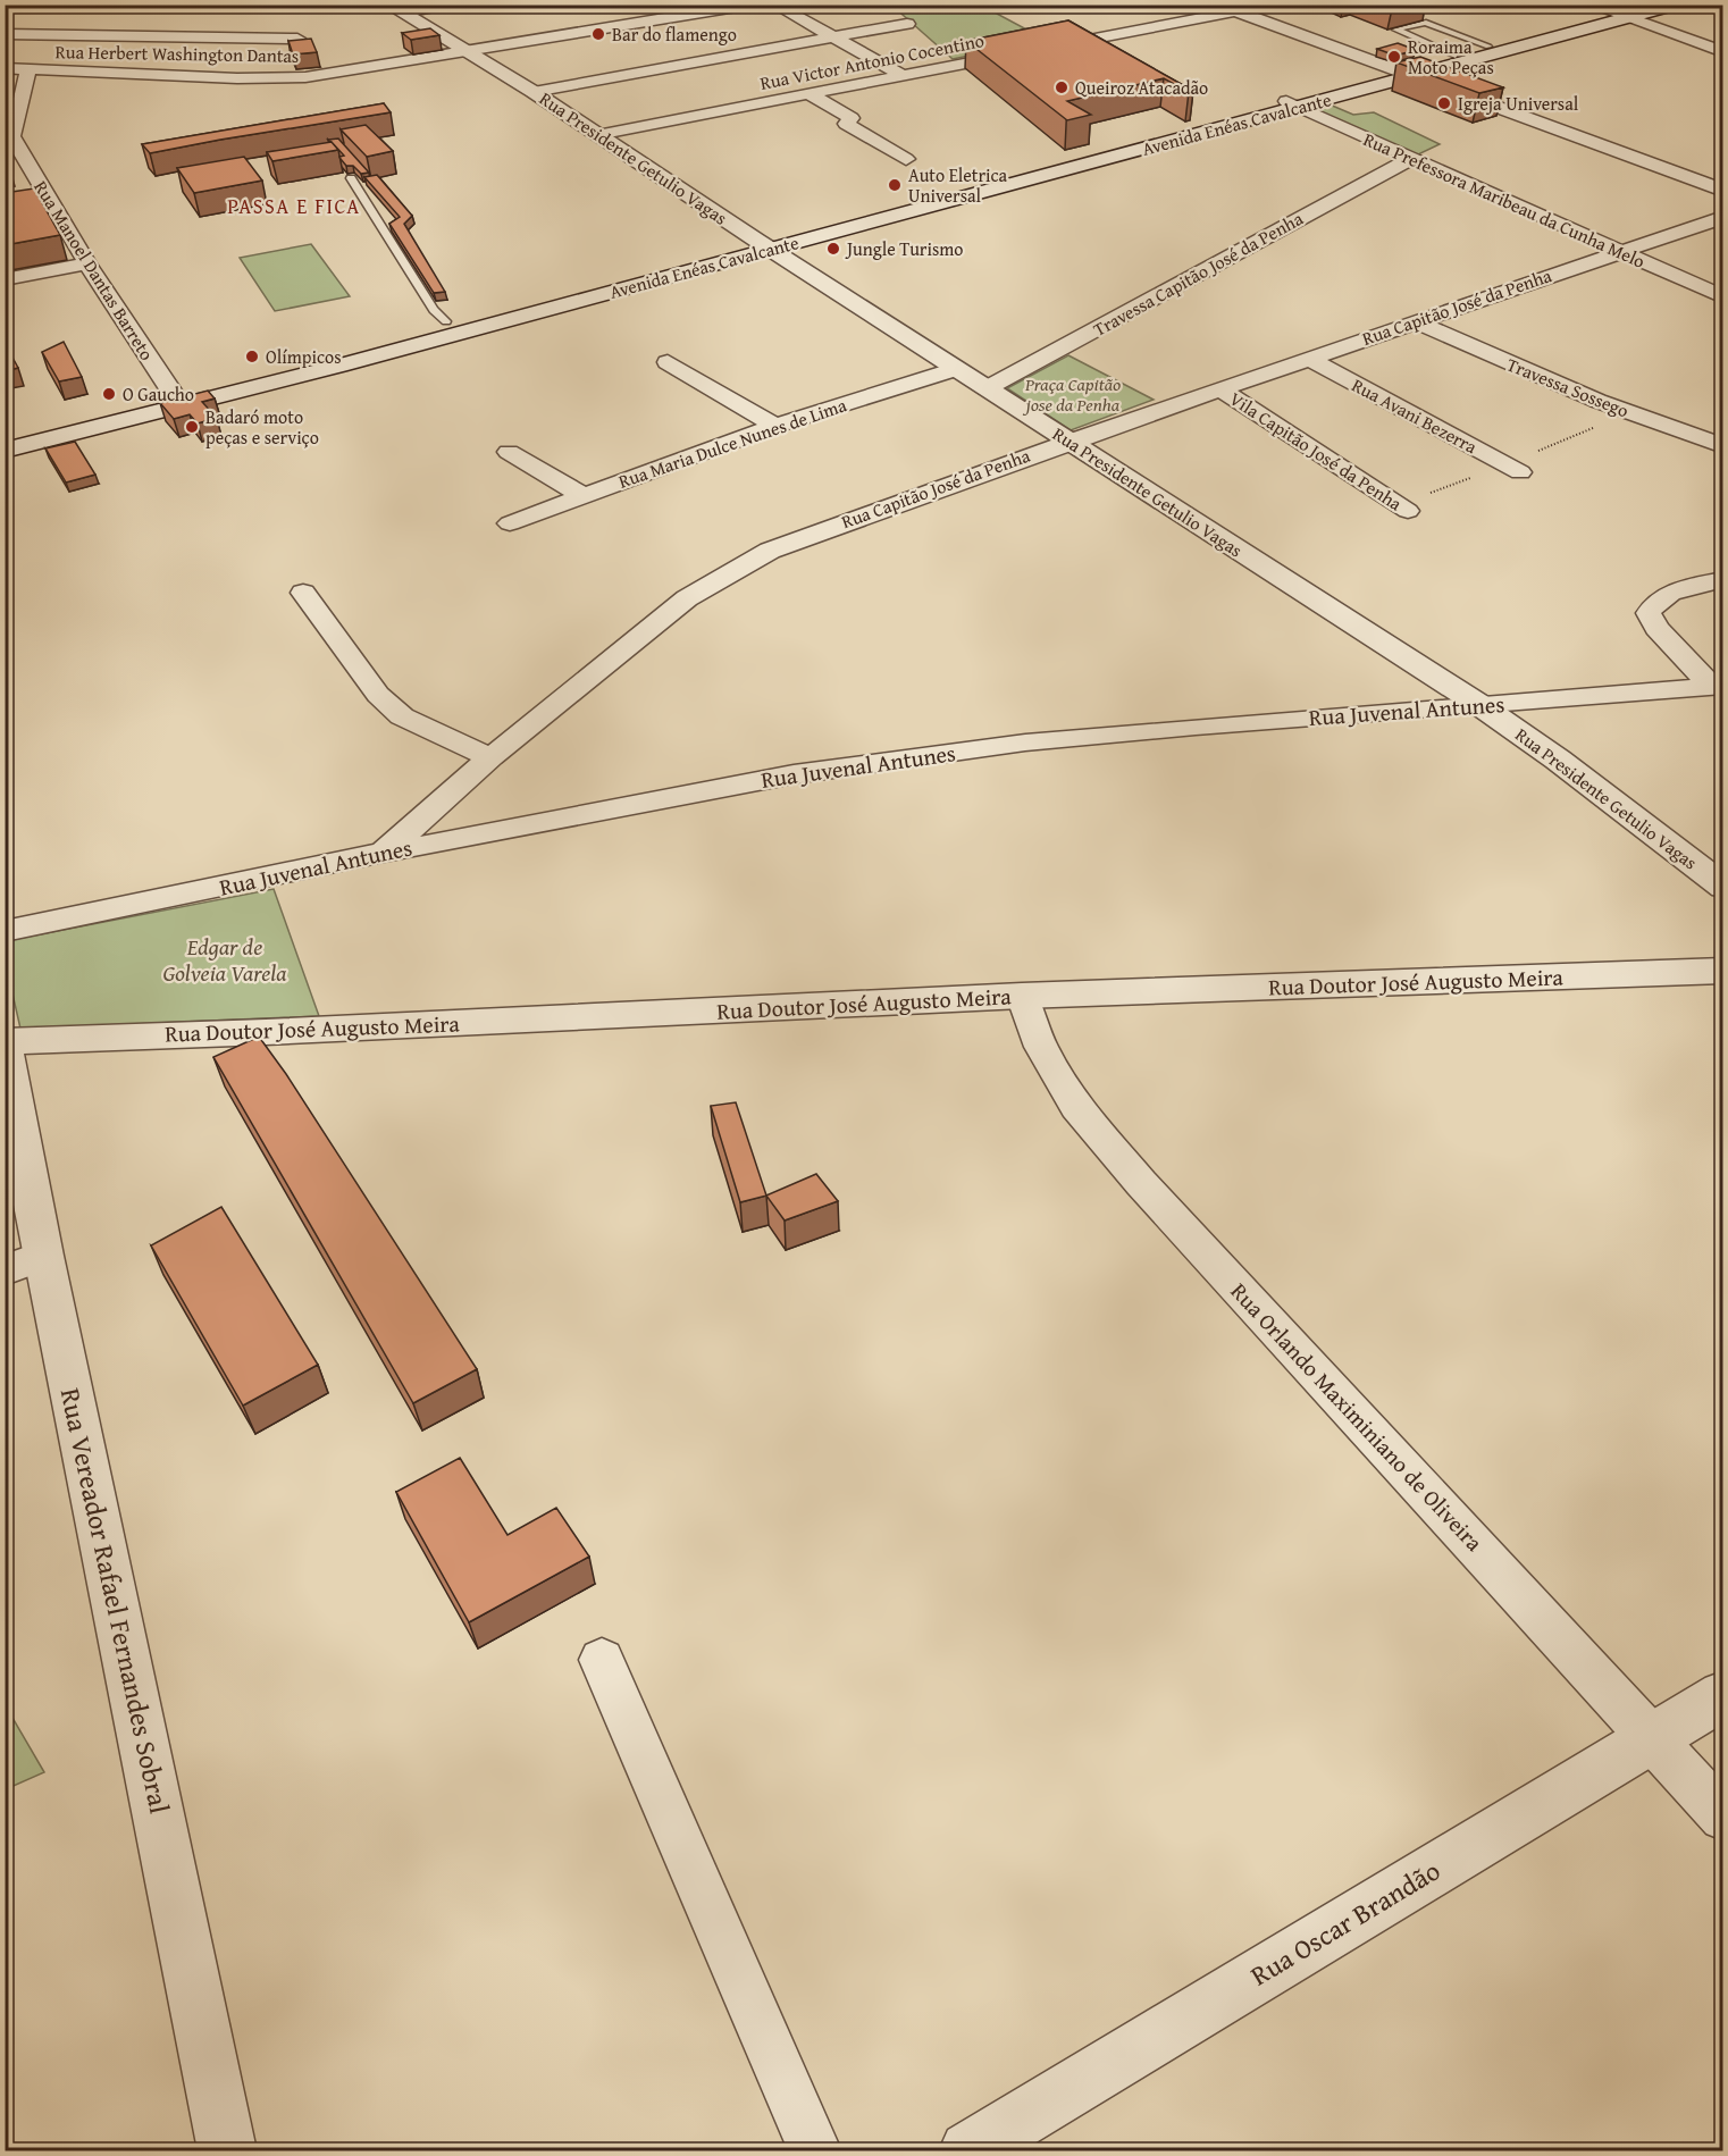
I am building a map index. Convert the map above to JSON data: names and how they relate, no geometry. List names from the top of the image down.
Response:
{
  "streets": {
    "street": [
      "Rua Herbert Washington Dantas",
      "Rua Victor Antonio Cocentino",
      "Avenida Enéas Cavalcante",
      "Rua Presidente Getulio Vagas",
      "Rua Prefessora Maribeau da Cunha Melo",
      "Rua Manoel Dantas Barreto",
      "Travessa Capitão José da Penha",
      "Rua Capitão José da Penha",
      "Travessa Sossego",
      "Rua Avani Bezerra",
      "Rua Maria Dulce Nunes de Lima",
      "Vila Capitão José da Penha",
      "Rua Juvenal Antunes",
      "Rua Doutor José Augusto Meira",
      "Rua Orlando Maximiniano de Oliveira",
      "Rua Vereador Rafael Fernandes Sobral",
      "Rua Oscar Brandão"
    ]
  },
  "crossings": [
    ["Rua Herbert Washington Dantas", "Rua Presidente Getulio Vagas"],
    ["Rua Herbert Washington Dantas", "Rua Manoel Dantas Barreto"],
    ["Rua Victor Antonio Cocentino", "Rua Presidente Getulio Vagas"],
    ["Avenida Enéas Cavalcante", "Rua Presidente Getulio Vagas"],
    ["Avenida Enéas Cavalcante", "Rua Prefessora Maribeau da Cunha Melo"],
    ["Avenida Enéas Cavalcante", "Rua Manoel Dantas Barreto"],
    ["Rua Presidente Getulio Vagas", "Travessa Capitão José da Penha"],
    ["Rua Presidente Getulio Vagas", "Rua Capitão José da Penha"],
    ["Rua Presidente Getulio Vagas", "Rua Maria Dulce Nunes de Lima"],
    ["Rua Presidente Getulio Vagas", "Rua Juvenal Antunes"],
    ["Rua Prefessora Maribeau da Cunha Melo", "Travessa Capitão José da Penha"],
    ["Rua Prefessora Maribeau da Cunha Melo", "Rua Capitão José da Penha"],
    ["Rua Capitão José da Penha", "Travessa Sossego"],
    ["Rua Capitão José da Penha", "Rua Avani Bezerra"],
    ["Rua Capitão José da Penha", "Vila Capitão José da Penha"],
    ["Rua Capitão José da Penha", "Rua Juvenal Antunes"],
    ["Rua Doutor José Augusto Meira", "Rua Orlando Maximiniano de Oliveira"],
    ["Rua Orlando Maximiniano de Oliveira", "Rua Oscar Brandão"]
  ],
  "districts": ["PASSA E FICA"],
  "parks": ["Praça Capitão jose da Penha", "Edgar de Golveia Varela"],
  "places": [
    "Bar do flamengo",
    "Roraima Moto Peças",
    "Queiroz Atacadão",
    "Igreja Universal",
    "Auto Eletrica Universal",
    "Jungle Turismo",
    "Olímpicos",
    "O Gaucho",
    "Badaró moto peças e serviço"
  ]
}
